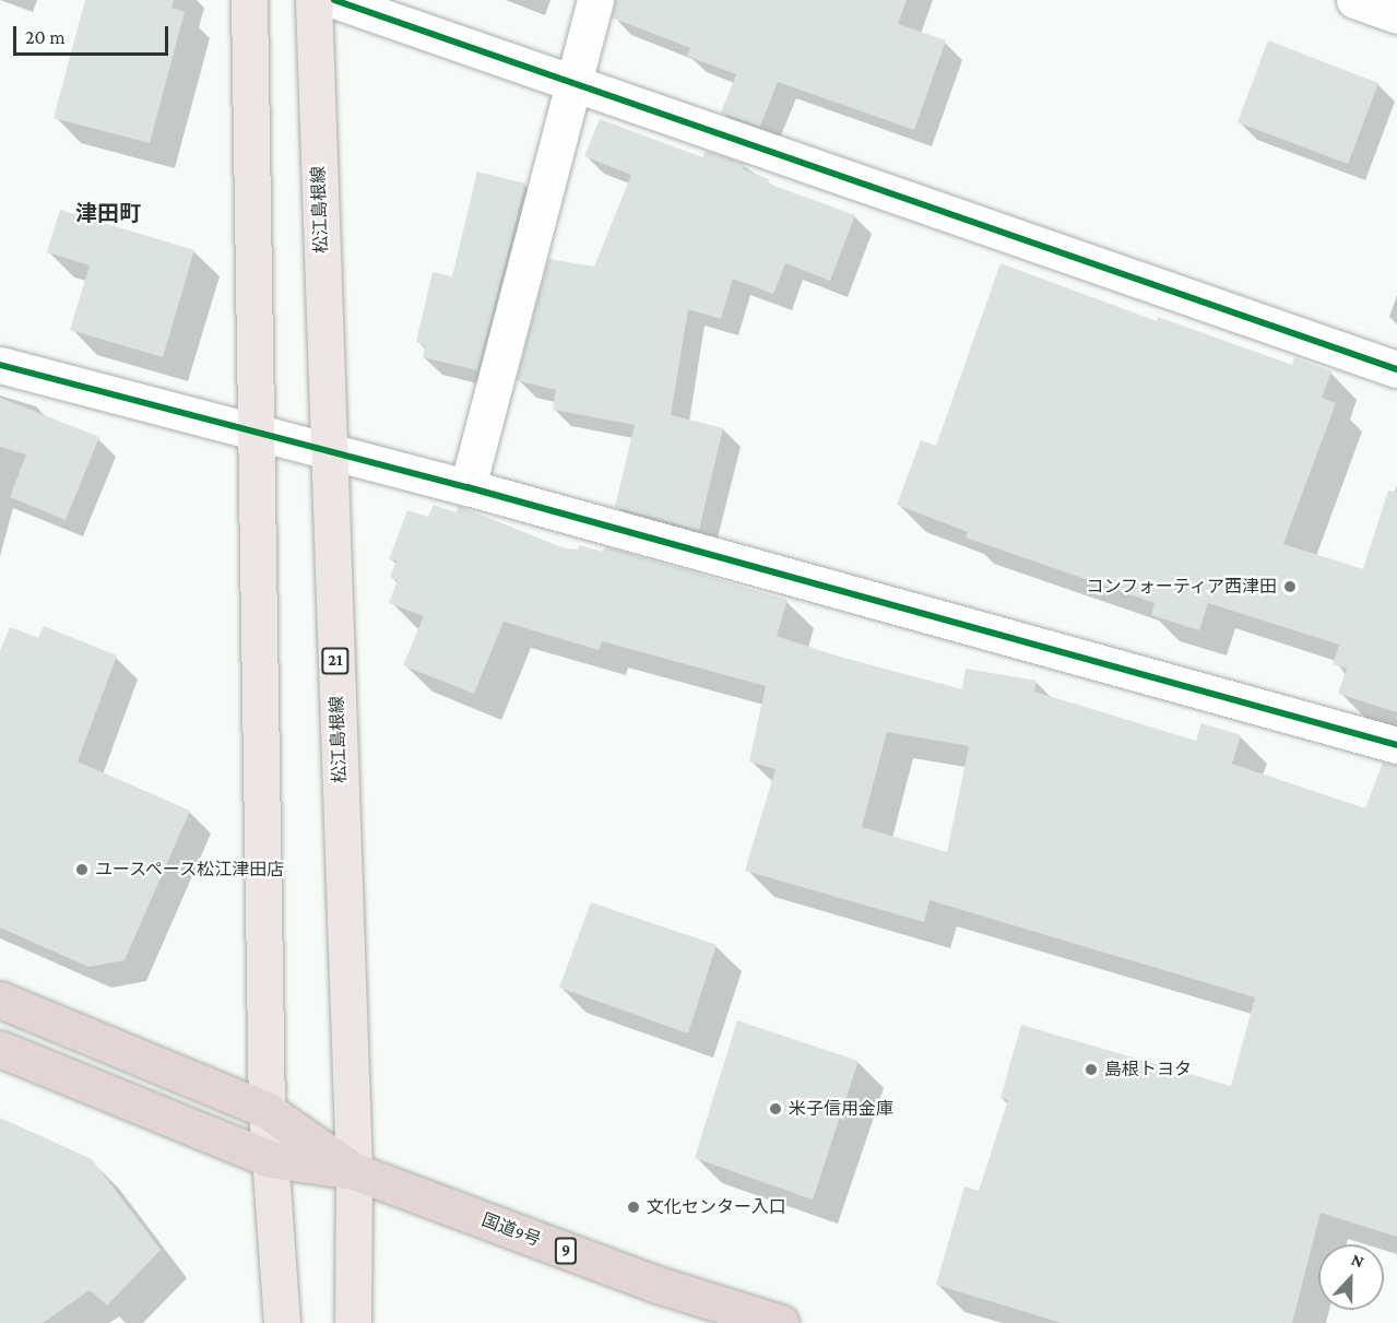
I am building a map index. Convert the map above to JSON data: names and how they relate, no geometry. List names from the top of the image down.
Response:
{
  "streets": {
    "highway": ["国道9号", "9"],
    "main road": ["松江島根線", "21"]
  },
  "crossings": [
    ["松江島根線", "国道9号"]
  ],
  "districts": ["津田町"],
  "places": [
    "コンフォーティア西津田",
    "ユースペース松江津田店",
    "島根トヨタ",
    "米子信用金庫",
    "文化センター入口"
  ],
  "scale_bar": "20 m",
  "north": "top"
}
